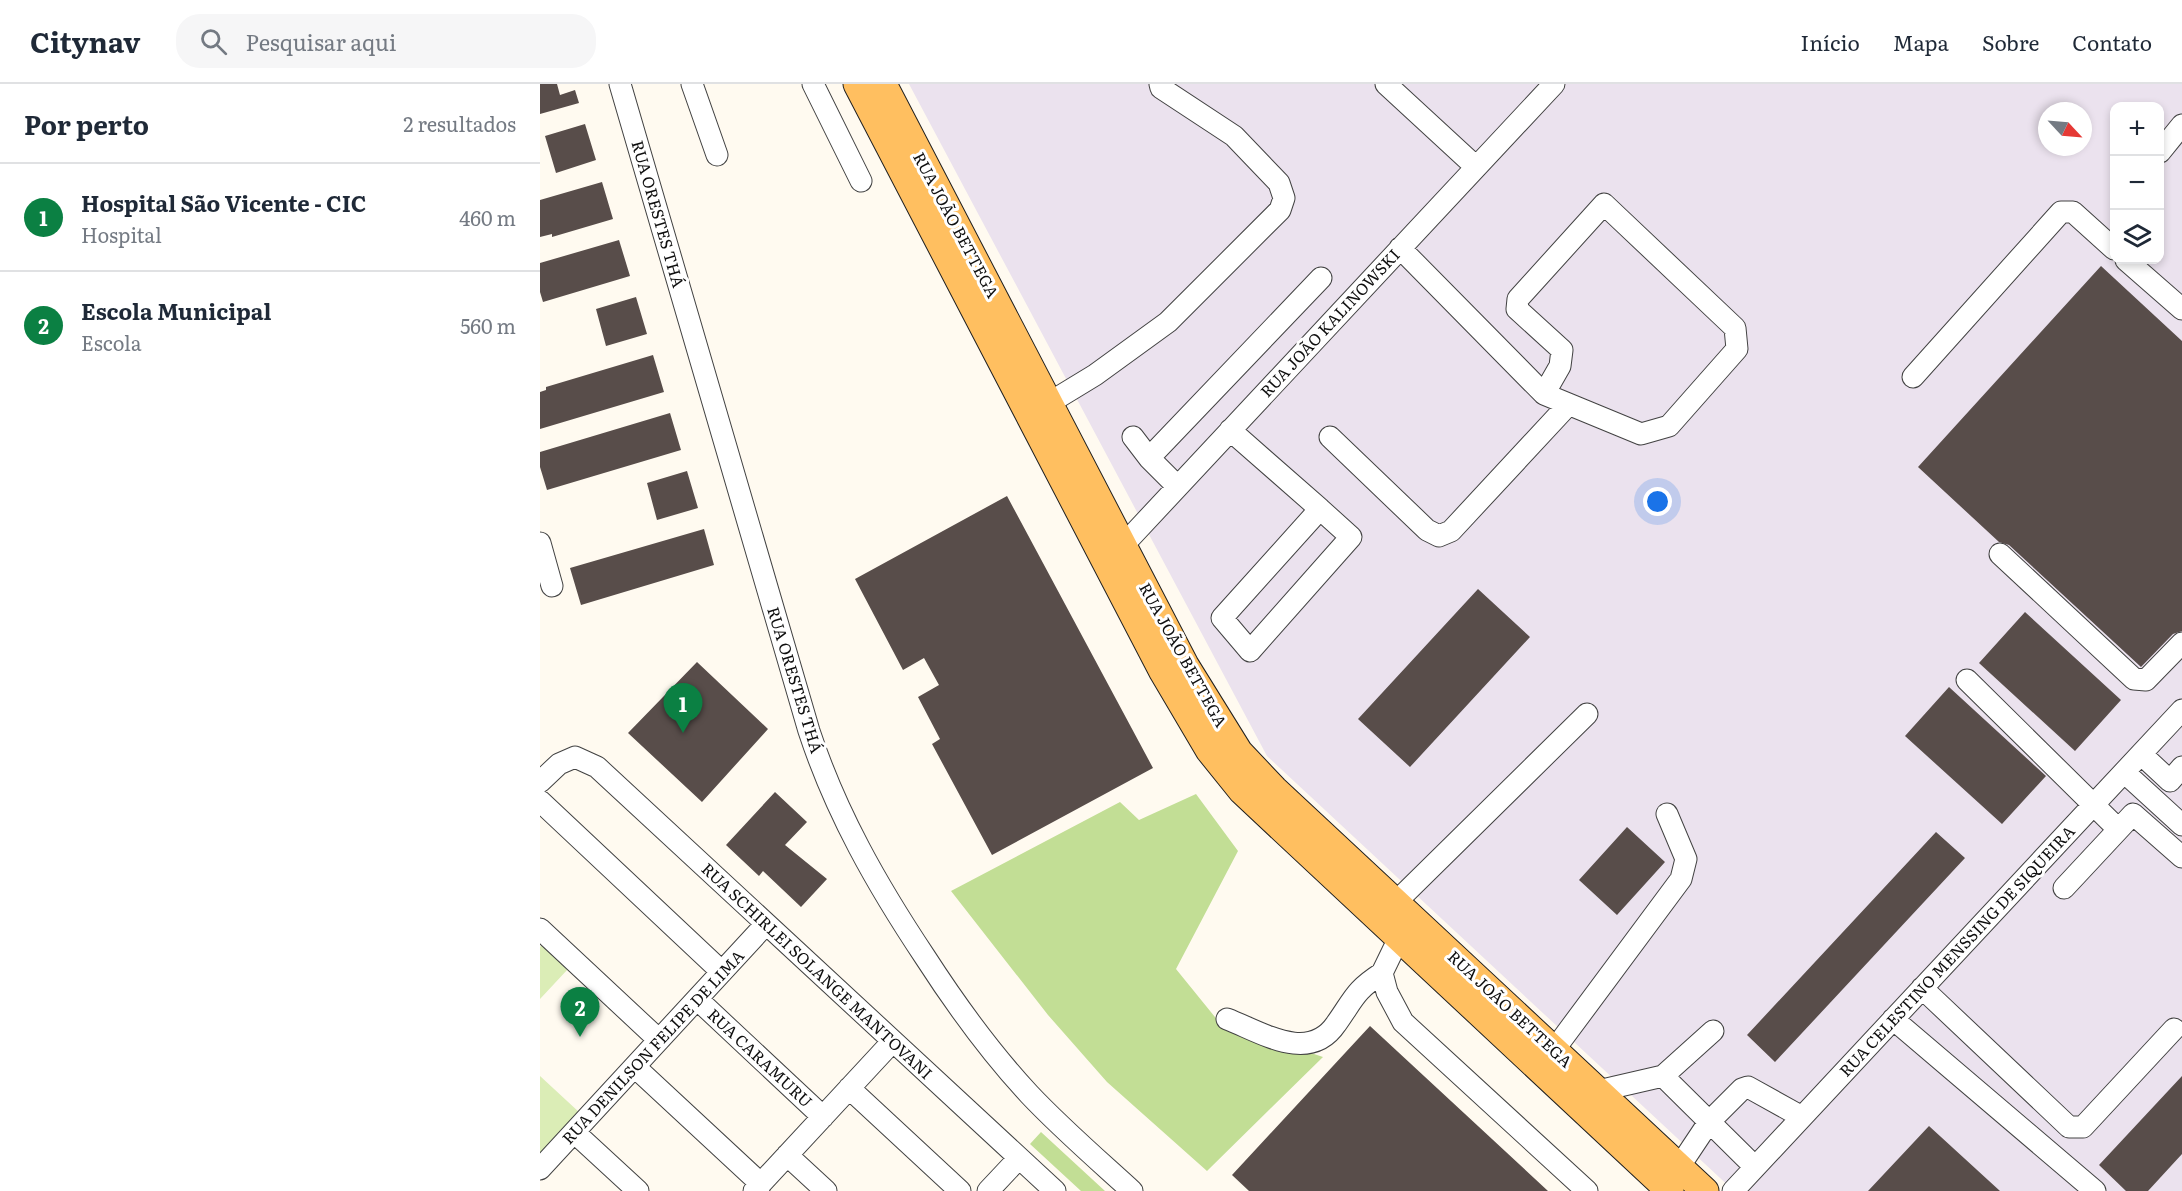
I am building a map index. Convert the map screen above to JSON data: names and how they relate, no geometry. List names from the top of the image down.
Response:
{
  "streets": {
    "main road": ["RUA JOÃO BETTEGA"],
    "street": [
      "RUA ORESTES THÁ",
      "RUA JOÃO KALINOWSKI",
      "RUA CELESTINO MENSSING DE SIQUEIRA",
      "RUA SCHIRLEI SOLANGE MANTOVANI",
      "RUA DENILSON FELIPE DE LIMA",
      "RUA CARAMURU"
    ]
  },
  "crossings": [
    ["RUA JOÃO BETTEGA", "RUA JOÃO KALINOWSKI"],
    ["RUA SCHIRLEI SOLANGE MANTOVANI", "RUA DENILSON FELIPE DE LIMA"],
    ["RUA DENILSON FELIPE DE LIMA", "RUA CARAMURU"]
  ],
  "north": "bottom right",
  "page": {
    "header": "Citynav",
    "search": "Pesquisar aqui",
    "nav": [
      "Início",
      "Mapa",
      "Sobre",
      "Contato"
    ],
    "heading": ["Por perto", "2 resultados"],
    "map_buttons": ["+", "−"],
    "list": [
      {
        "mark": "1",
        "name": "Hospital São Vicente - CIC",
        "note": "Hospital",
        "value": "460 m"
      },
      {
        "mark": "2",
        "name": "Escola Municipal",
        "note": "Escola",
        "value": "560 m"
      }
    ],
    "pins": ["1", "2"]
  }
}
